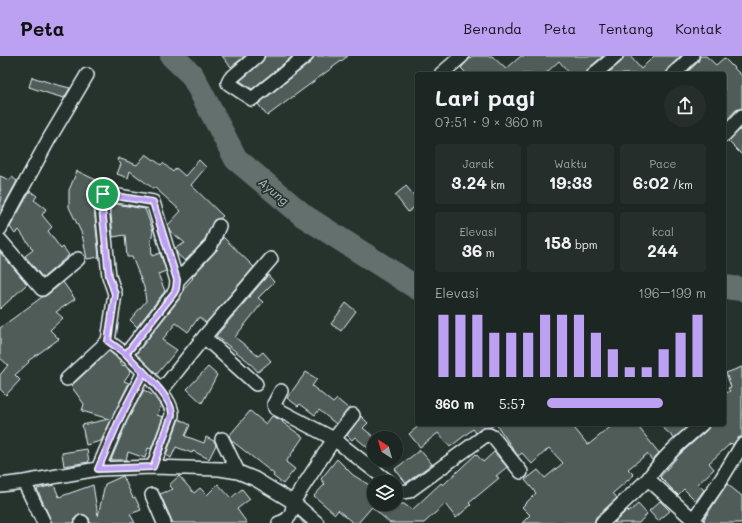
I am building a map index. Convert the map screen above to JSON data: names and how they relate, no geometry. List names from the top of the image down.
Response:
{
  "water": ["Ayung"],
  "north": "top left",
  "page": {
    "header": "Peta",
    "nav": [
      "Beranda",
      "Peta",
      "Tentang",
      "Kontak"
    ],
    "heading": ["Lari pagi", "07:51 · 9 × 360 m"],
    "stats": [
      ["Jarak", "3.24 km"],
      ["Waktu", "19:33"],
      ["Pace", "6:02 /km"],
      ["Elevasi", "36 m"],
      ["158 bpm"],
      ["kcal", "244"]
    ],
    "chart": ["Elevasi", "196–199 m"],
    "list": [
      {
        "name": "360 m",
        "note": "5:57"
      }
    ]
  }
}
